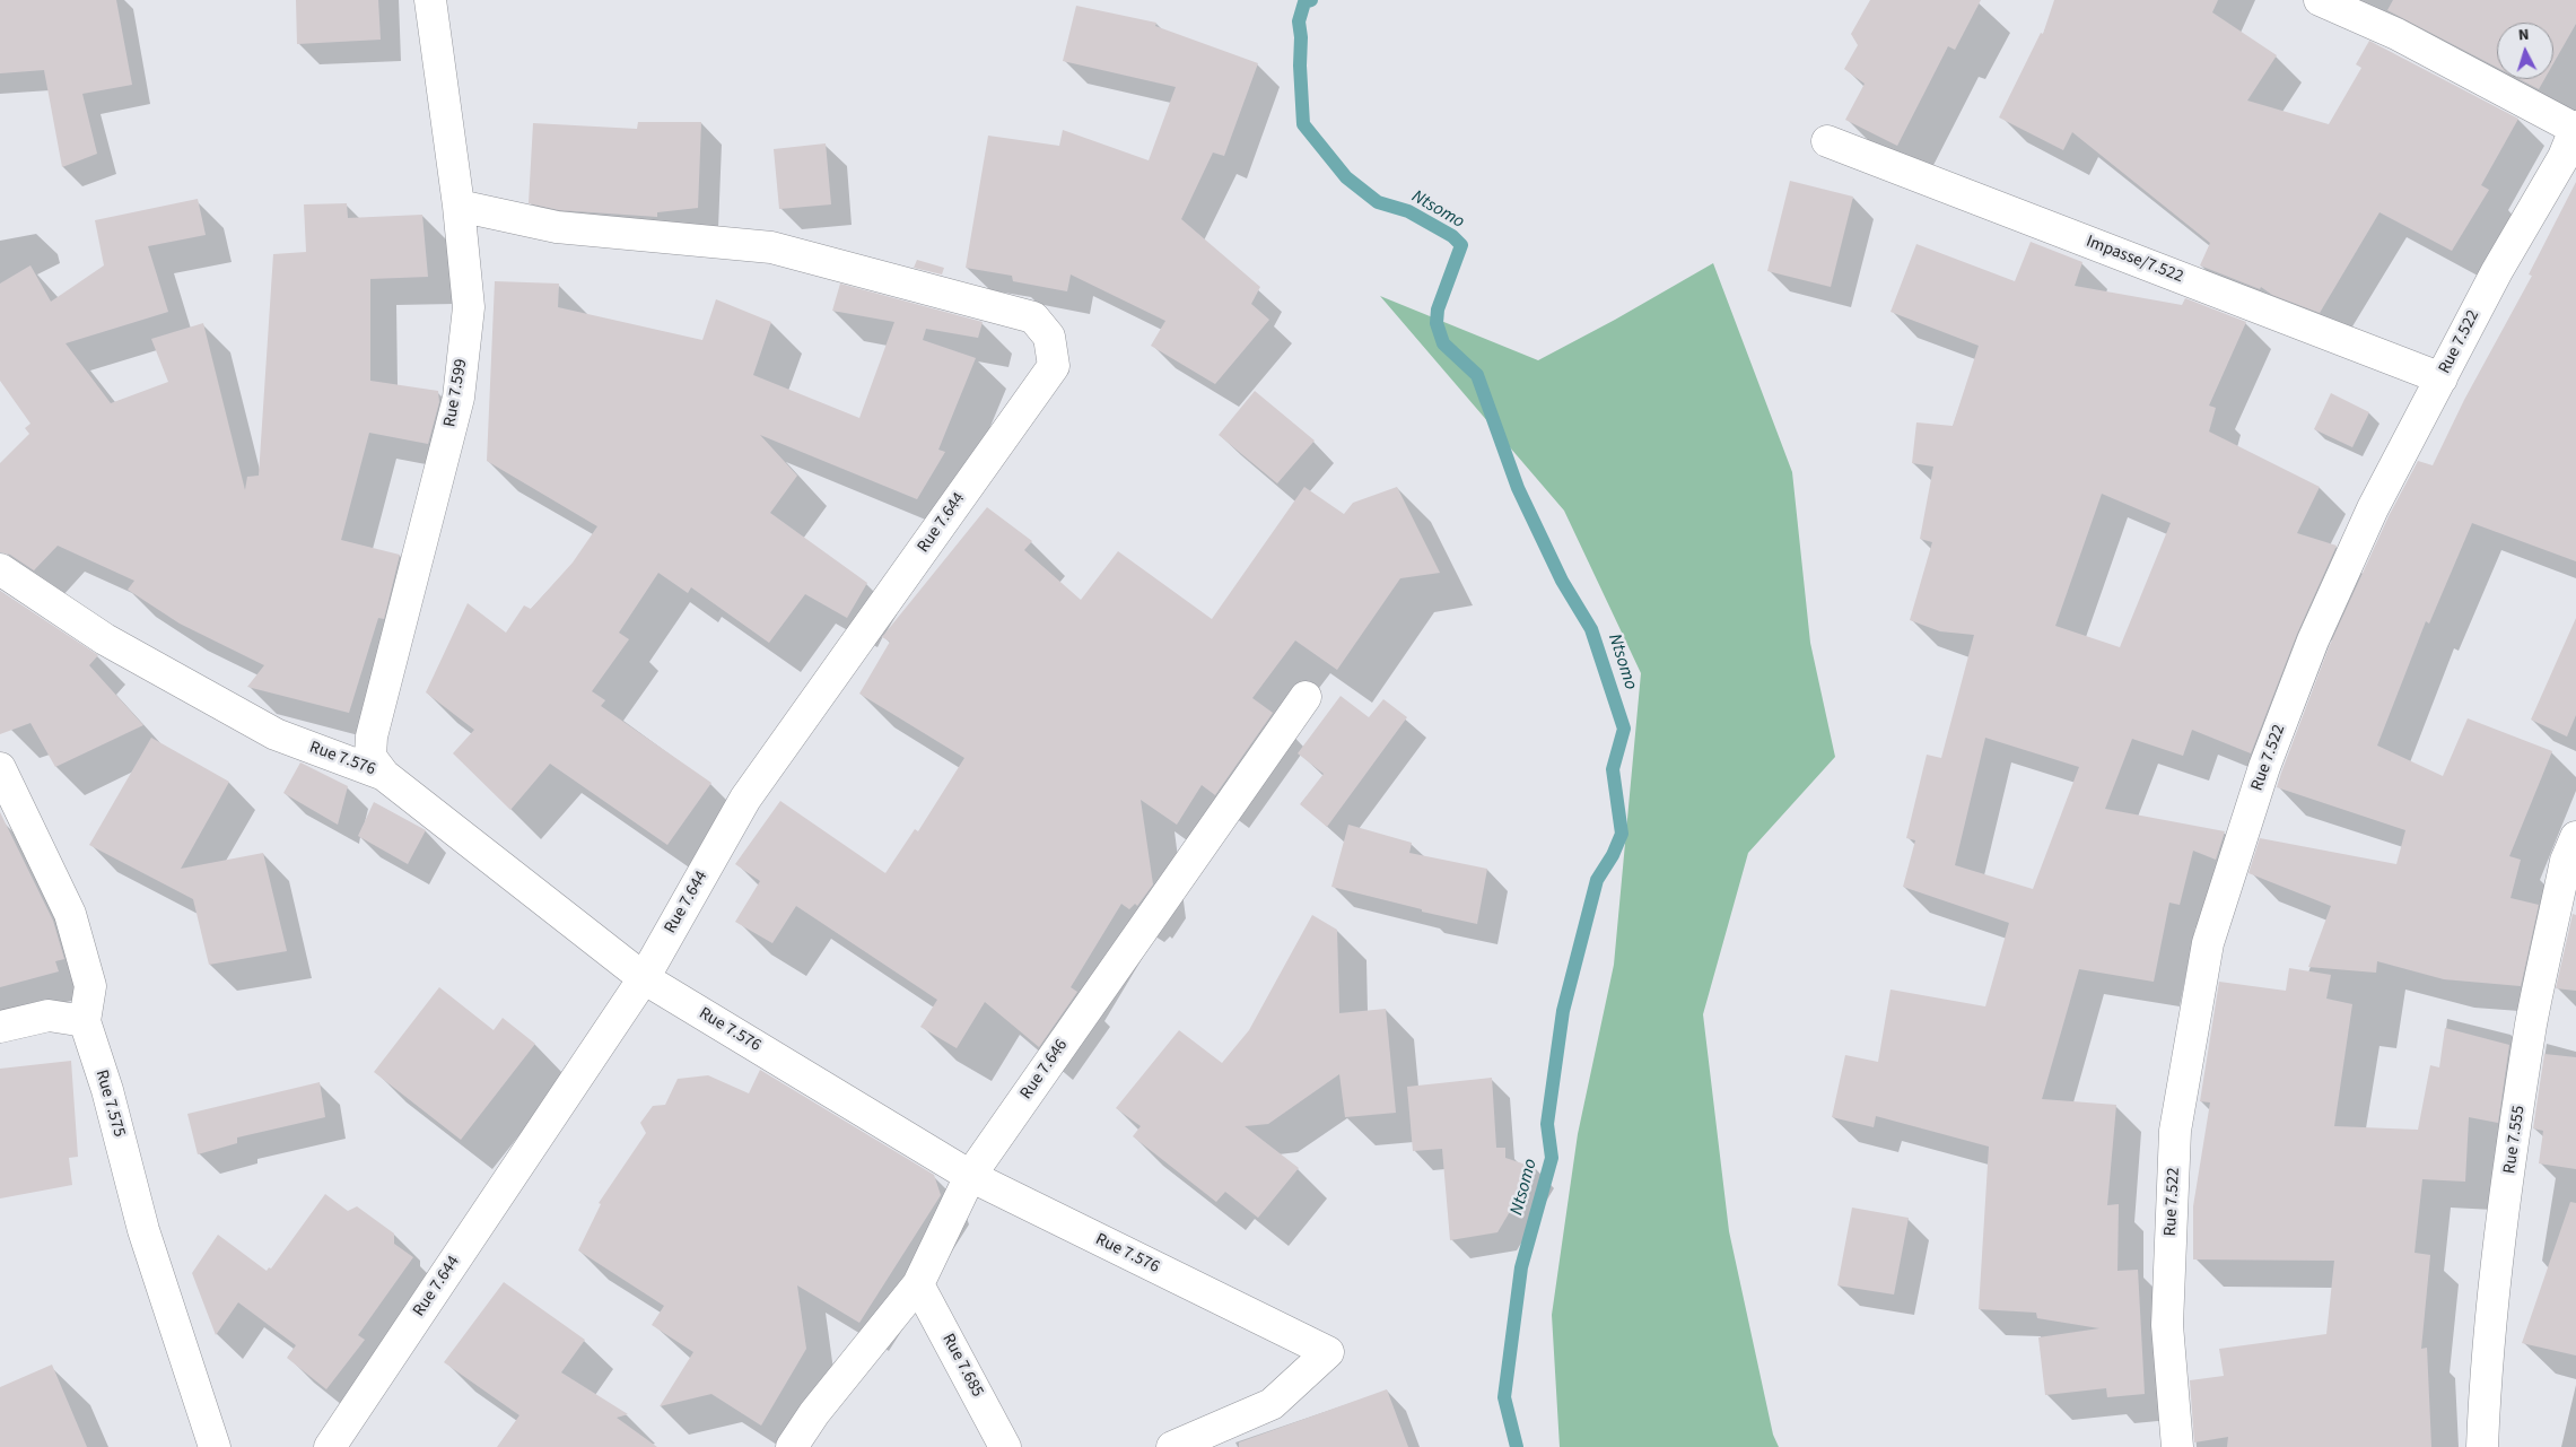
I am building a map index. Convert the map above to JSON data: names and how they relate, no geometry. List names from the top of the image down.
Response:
{
  "streets": {
    "street": [
      "Impasse/7.522",
      "Rue 7.522",
      "Rue 7.599",
      "Rue 7.644",
      "Rue 7.576",
      "Rue 7.646",
      "Rue 7.575",
      "Rue 7.555",
      "Rue 7.685"
    ]
  },
  "crossings": [
    ["Impasse/7.522", "Rue 7.522"],
    ["Rue 7.599", "Rue 7.644"],
    ["Rue 7.599", "Rue 7.576"],
    ["Rue 7.644", "Rue 7.576"],
    ["Rue 7.576", "Rue 7.646"],
    ["Rue 7.646", "Rue 7.685"]
  ],
  "water": ["Ntsomo"],
  "north": "top"
}
